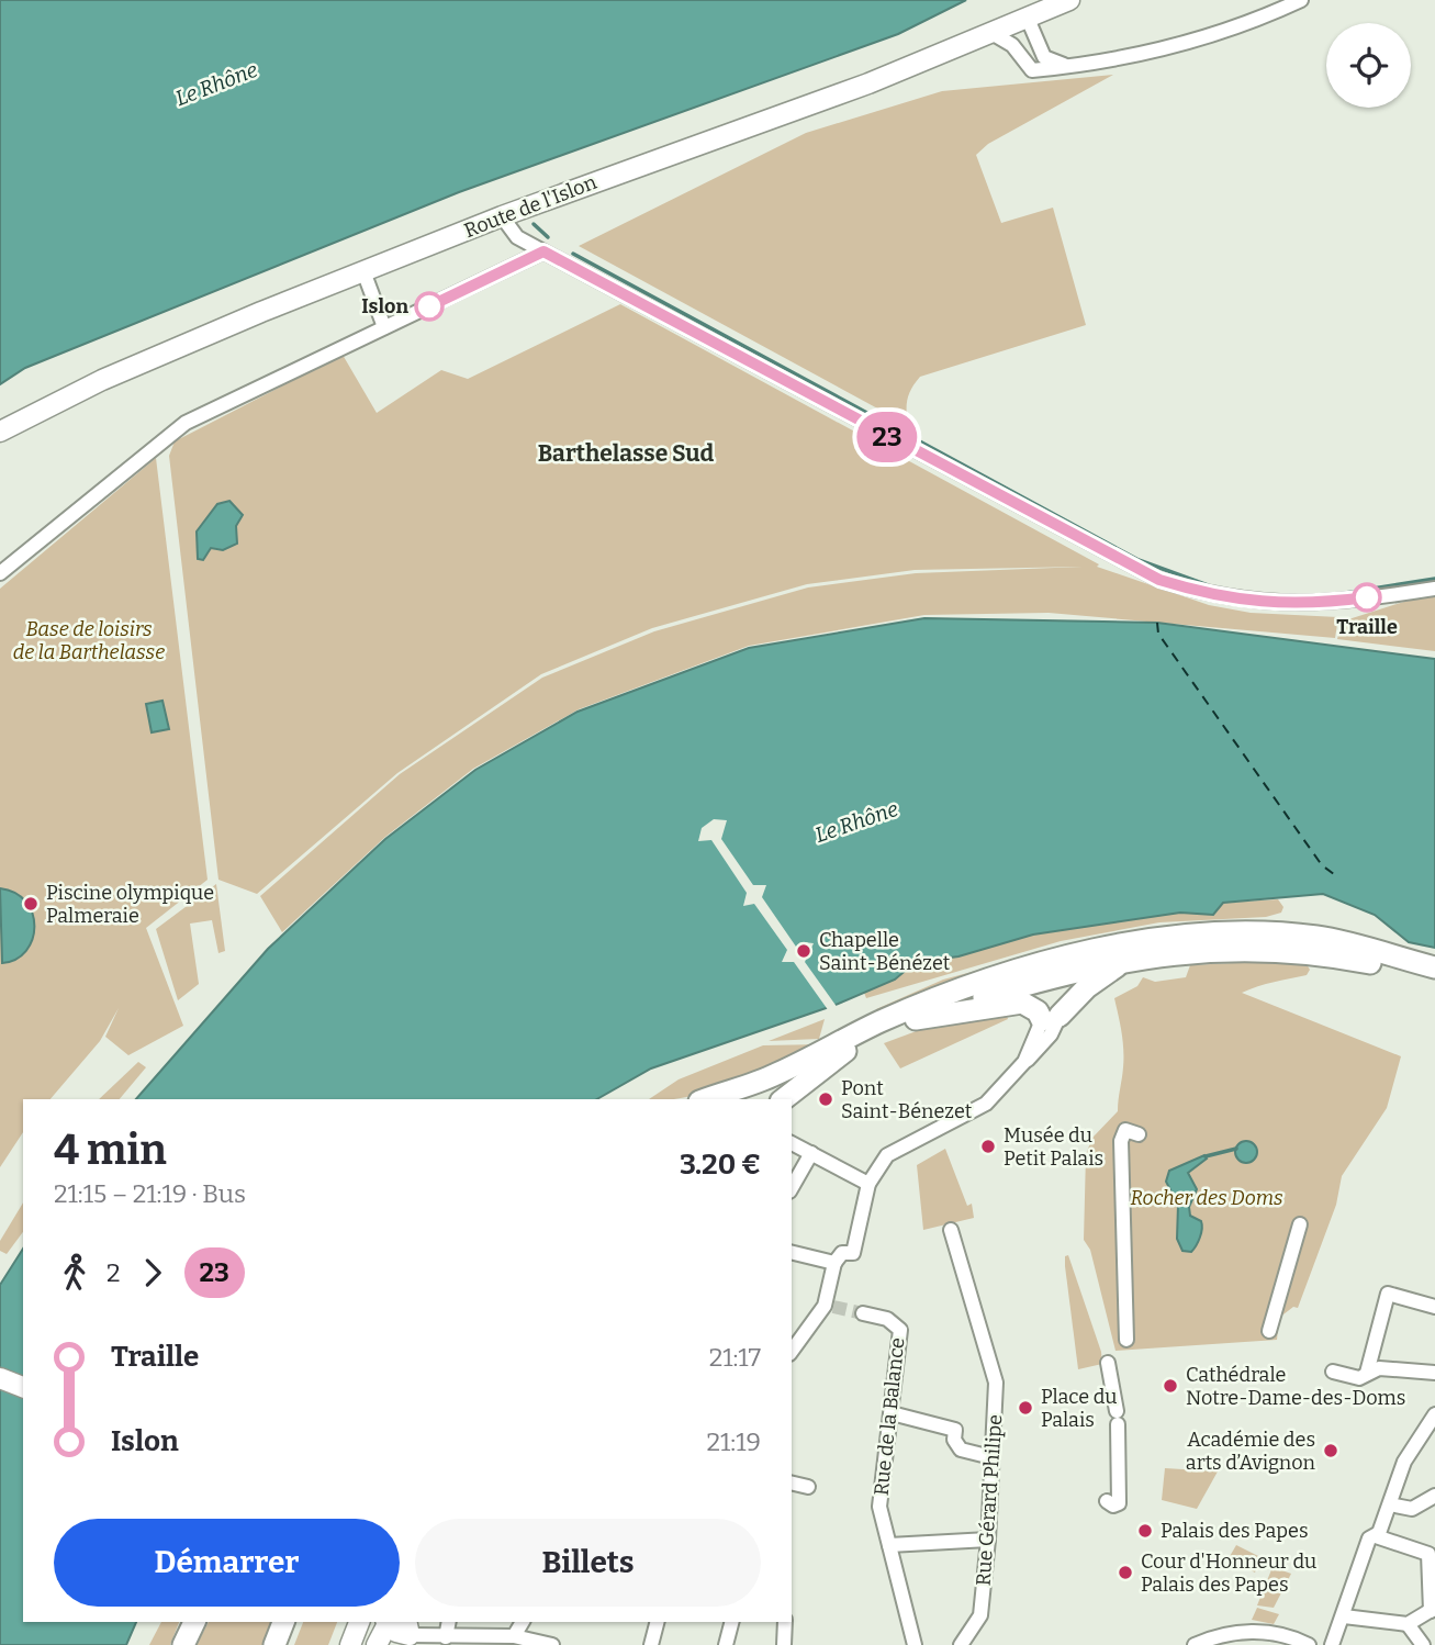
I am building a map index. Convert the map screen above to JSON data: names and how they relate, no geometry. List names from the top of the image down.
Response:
{
  "streets": {
    "street": ["Route de l'Islon", "Rue de la Balance", "Rue Gérard Philipe"]
  },
  "districts": ["Barthelasse Sud"],
  "water": ["Le Rhône"],
  "parks": ["Base de loisirs de la Barthelasse", "Rocher des Doms"],
  "places": [
    "Islon",
    "Traille",
    "Piscine olympique Palmeraie",
    "Chapelle Saint-Bénézet",
    "Pont Saint-Bénezet",
    "Musée du Petit Palais",
    "Cathédrale Notre-Dame-des-Doms",
    "Place du Palais",
    "Académie des arts d’Avignon",
    "Palais des Papes",
    "Cour d'Honneur du Palais des Papes"
  ],
  "lines": ["bus line 23"],
  "page": {
    "on_map": "23",
    "heading": ["4 min", "21:15 – 21:19 · Bus", "3.20 €"],
    "legs": ["2", "23"],
    "list": [
      {
        "name": "Traille",
        "value": "21:17"
      },
      {
        "name": "Islon",
        "value": "21:19"
      }
    ],
    "buttons": ["Démarrer", "Billets"]
  }
}
